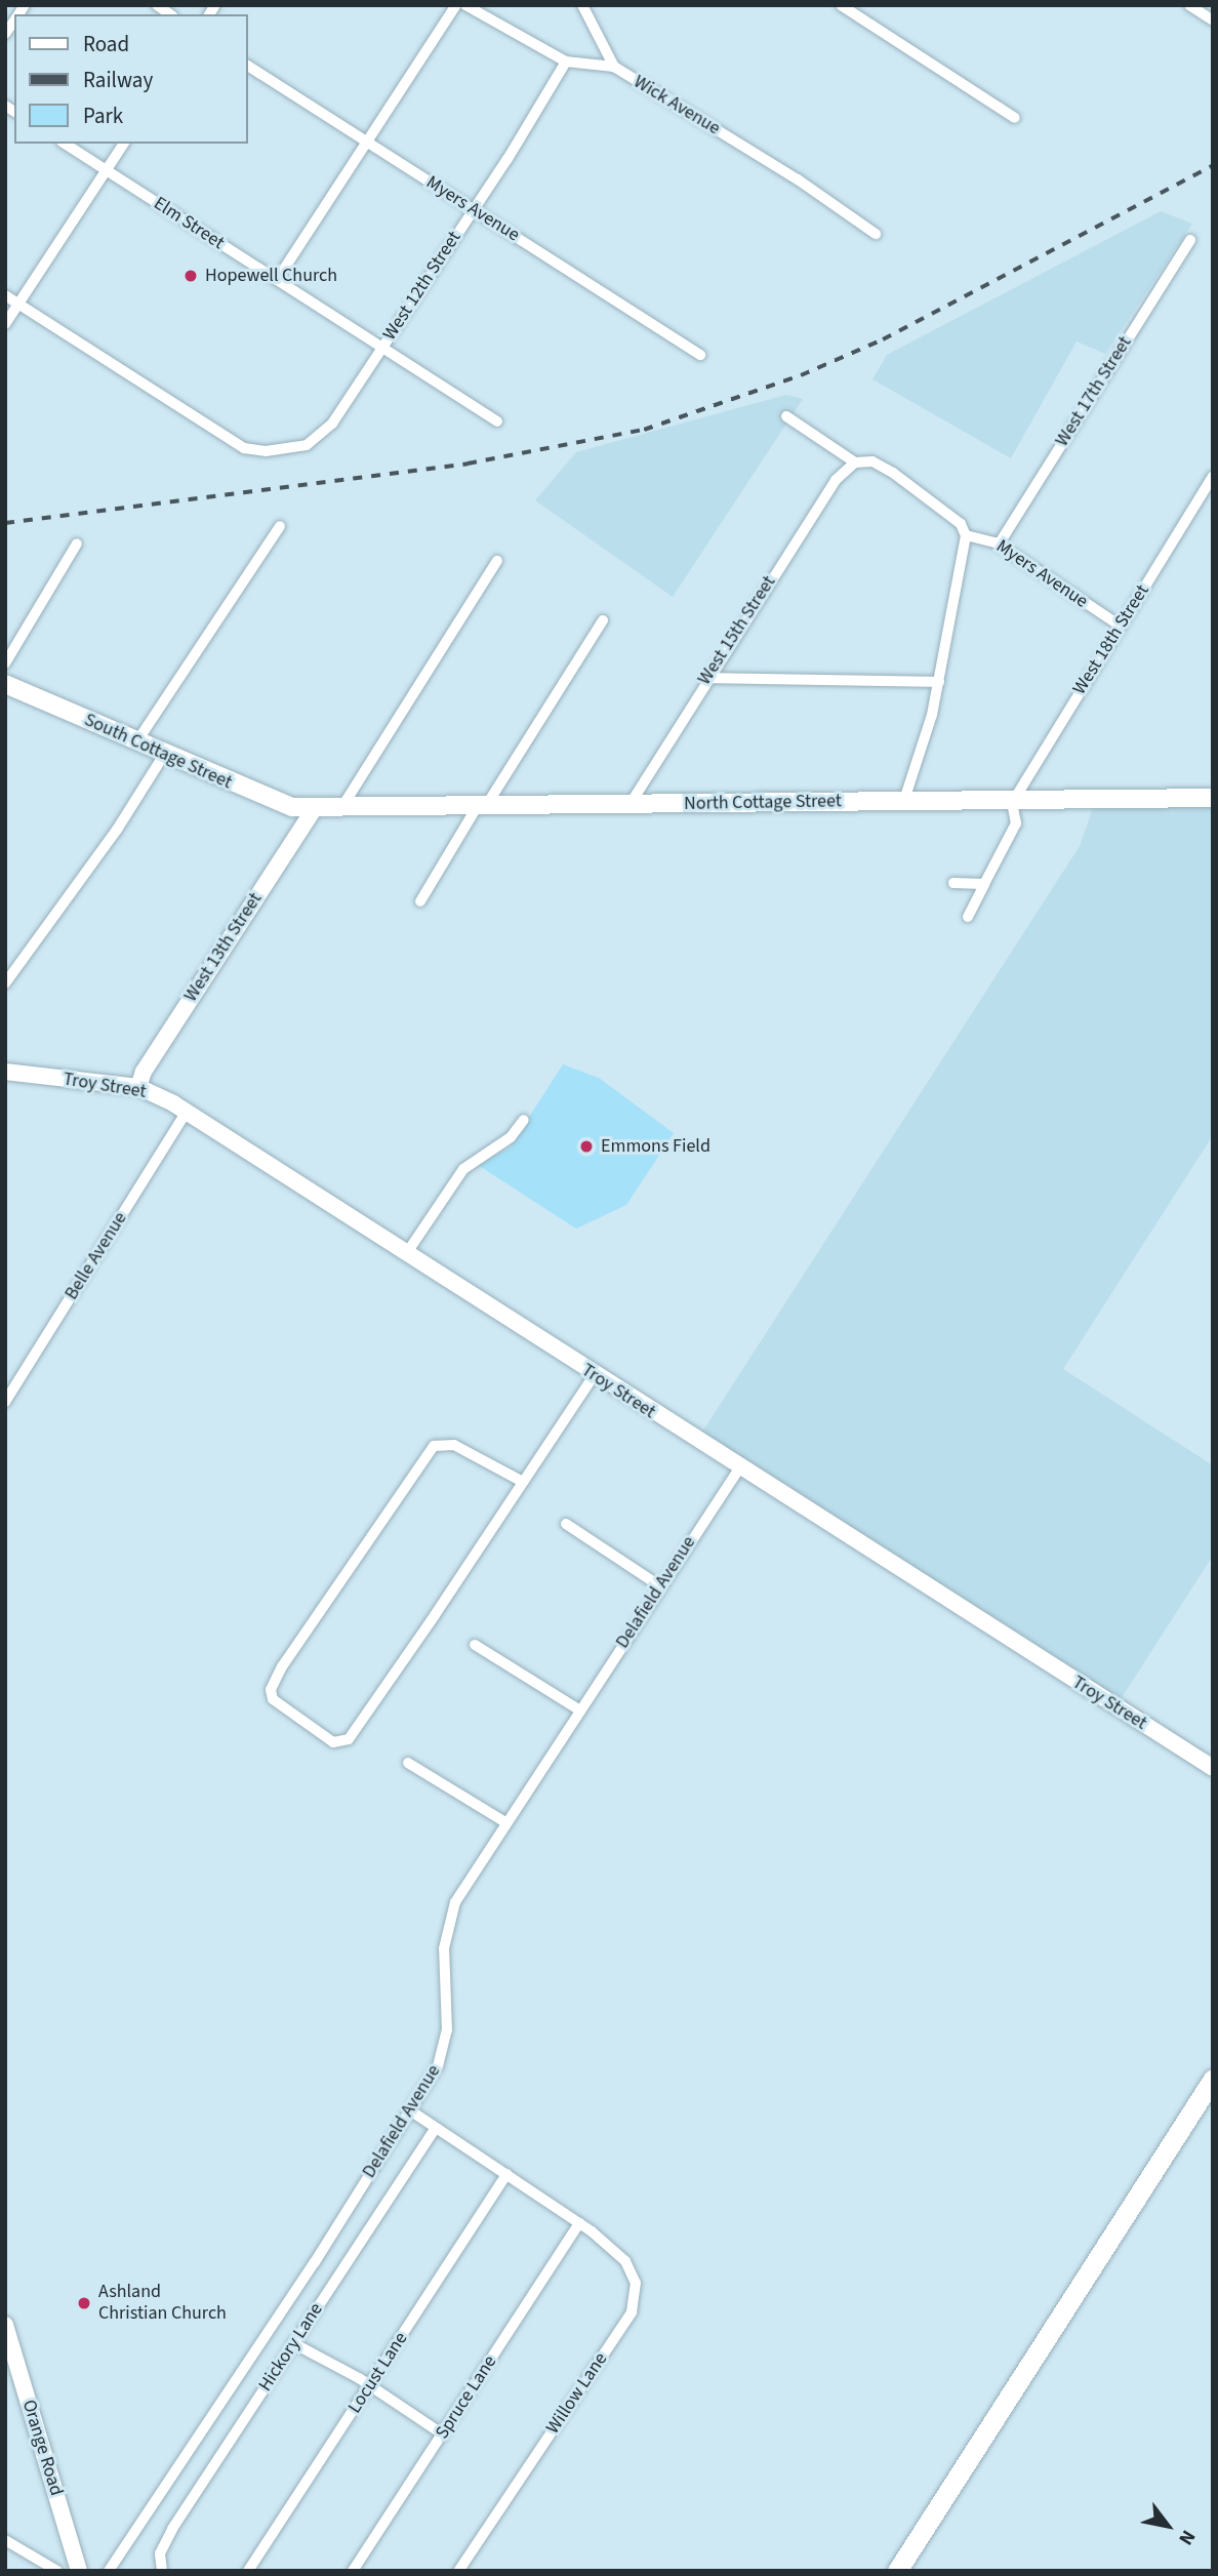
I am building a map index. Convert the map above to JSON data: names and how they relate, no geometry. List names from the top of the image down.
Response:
{
  "streets": {
    "main road": [
      "South Cottage Street",
      "North Cottage Street",
      "West 13th Street",
      "Troy Street",
      "Orange Road"
    ],
    "street": [
      "Wick Avenue",
      "Myers Avenue",
      "Elm Street",
      "West 12th Street",
      "West 17th Street",
      "West 15th Street",
      "West 18th Street",
      "Belle Avenue",
      "Delafield Avenue",
      "Hickory Lane",
      "Locust Lane",
      "Willow Lane",
      "Spruce Lane"
    ]
  },
  "crossings": [
    ["Wick Avenue", "West 12th Street"],
    ["Myers Avenue", "West 12th Street"],
    ["Myers Avenue", "West 17th Street"],
    ["Myers Avenue", "West 18th Street"],
    ["Elm Street", "West 12th Street"],
    ["West 15th Street", "North Cottage Street"],
    ["West 18th Street", "North Cottage Street"],
    ["South Cottage Street", "North Cottage Street"],
    ["South Cottage Street", "West 13th Street"],
    ["North Cottage Street", "West 13th Street"],
    ["West 13th Street", "Troy Street"],
    ["Troy Street", "Belle Avenue"],
    ["Troy Street", "Delafield Avenue"],
    ["Delafield Avenue", "Willow Lane"],
    ["Hickory Lane", "Willow Lane"],
    ["Locust Lane", "Willow Lane"],
    ["Willow Lane", "Spruce Lane"]
  ],
  "places": ["Hopewell Church", "Emmons Field", "Ashland Christian Church"],
  "legend": ["Road", "Railway", "Park"],
  "north": "bottom right"
}
